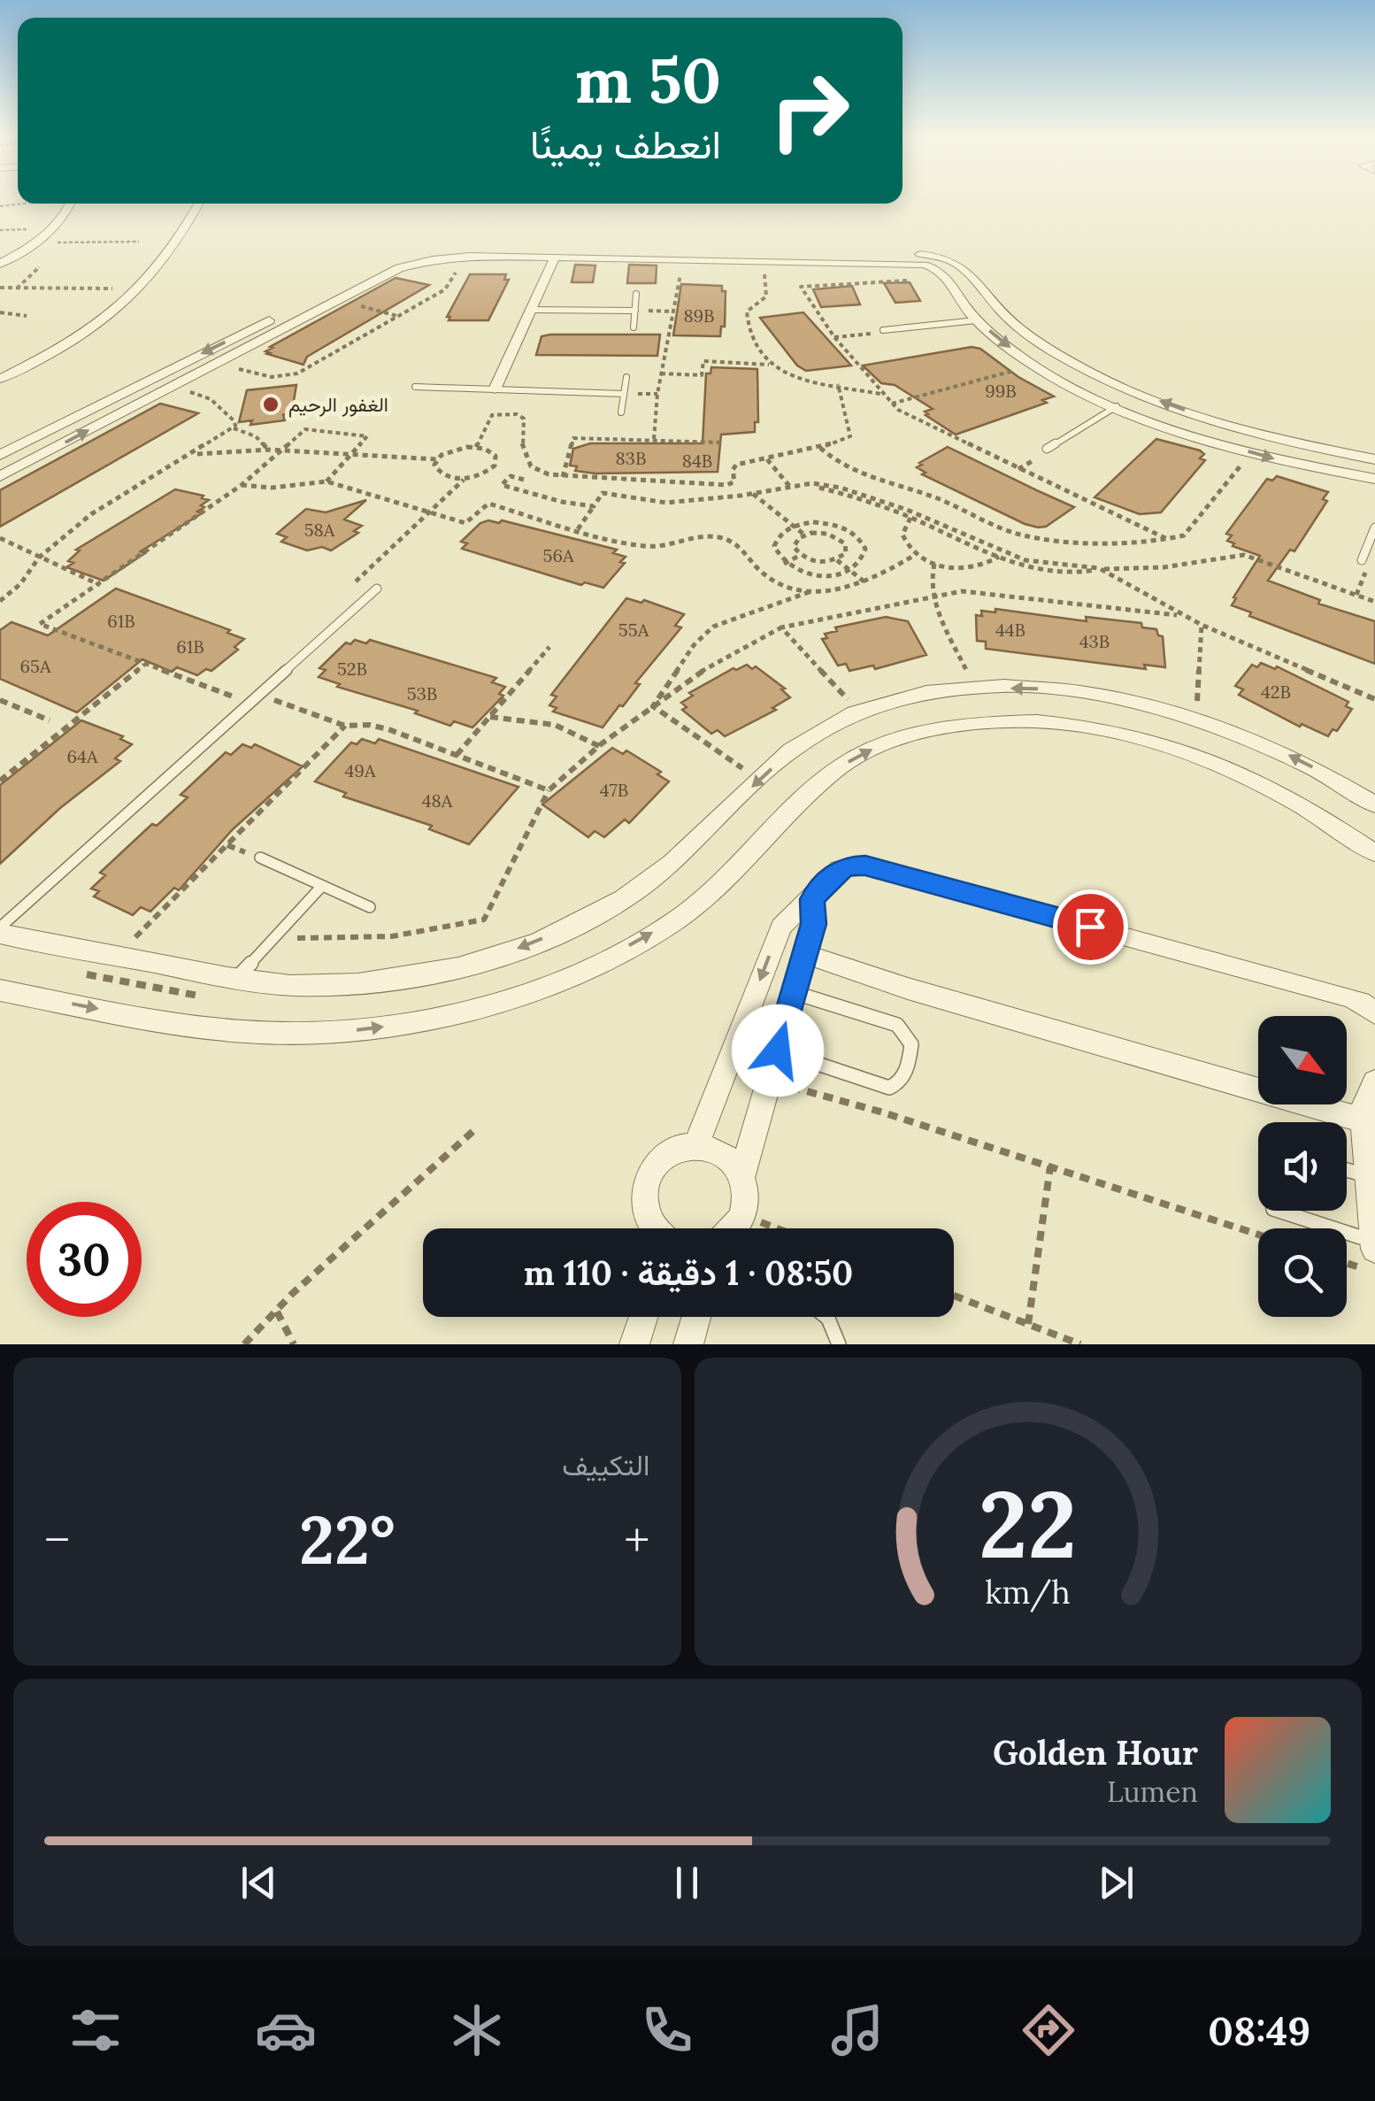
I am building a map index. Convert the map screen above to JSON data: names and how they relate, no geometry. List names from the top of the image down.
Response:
{
  "places": ["الغفور الرحيم"],
  "house_numbers": [
    "89B",
    "99B",
    "83B",
    "84B",
    "58A",
    "56A",
    "61B",
    "55A",
    "44B",
    "43B",
    "61B",
    "65A",
    "52B",
    "42B",
    "53B",
    "64A",
    "49A",
    "47B",
    "48A"
  ],
  "north": "bottom right",
  "page": {
    "turn": ["50 m", "انعطف يمينًا"],
    "limit": "30",
    "trip": "08:50 · 1 دقيقة · 110 m",
    "tile": "التكييف",
    "heat": ["−", "22°", "+"],
    "song": ["Golden Hour", "Lumen"],
    "tabs": "08:49",
    "gauge": ["22", "km/h"]
  }
}
